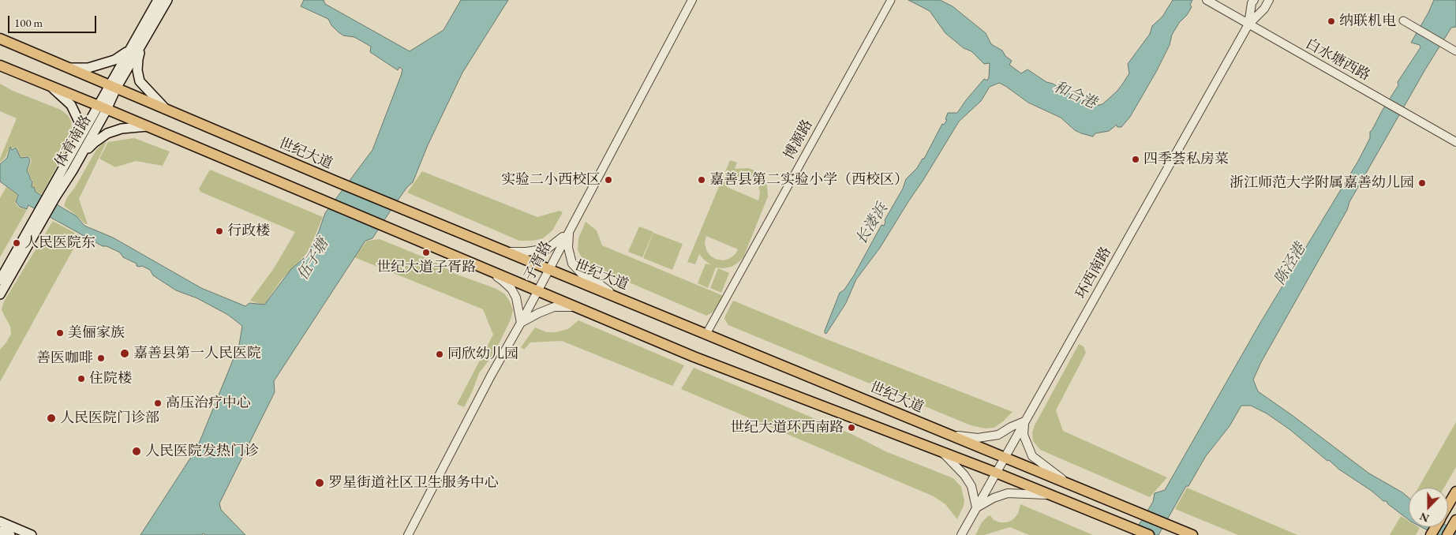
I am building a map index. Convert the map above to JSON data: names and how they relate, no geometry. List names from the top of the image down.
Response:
{
  "streets": {
    "main road": ["体育南路", "世纪大道"],
    "street": [
      "白水塘西路",
      "博源路",
      "子胥路",
      "环西南路"
    ]
  },
  "crossings": [
    ["白水塘西路", "环西南路"],
    ["博源路", "世纪大道"],
    ["体育南路", "世纪大道"],
    ["世纪大道", "子胥路"],
    ["世纪大道", "环西南路"]
  ],
  "water": [
    "和合港",
    "长溇浜",
    "伍子塘",
    "陈泾港"
  ],
  "places": [
    "纳联机电",
    "四季荟私房菜",
    "实验二小西校区",
    "嘉善县第二实验小学（西校区）",
    "浙江师范大学附属嘉善幼儿园",
    "行政楼",
    "人民医院东",
    "世纪大道子胥路",
    "美俪家族",
    "嘉善县第一人民医院",
    "同欣幼儿园",
    "善医咖啡",
    "住院楼",
    "高压治疗中心",
    "人民医院门诊部",
    "世纪大道环西南路",
    "人民医院发热门诊",
    "罗星街道社区卫生服务中心"
  ],
  "scale_bar": "100 m",
  "north": "bottom"
}
